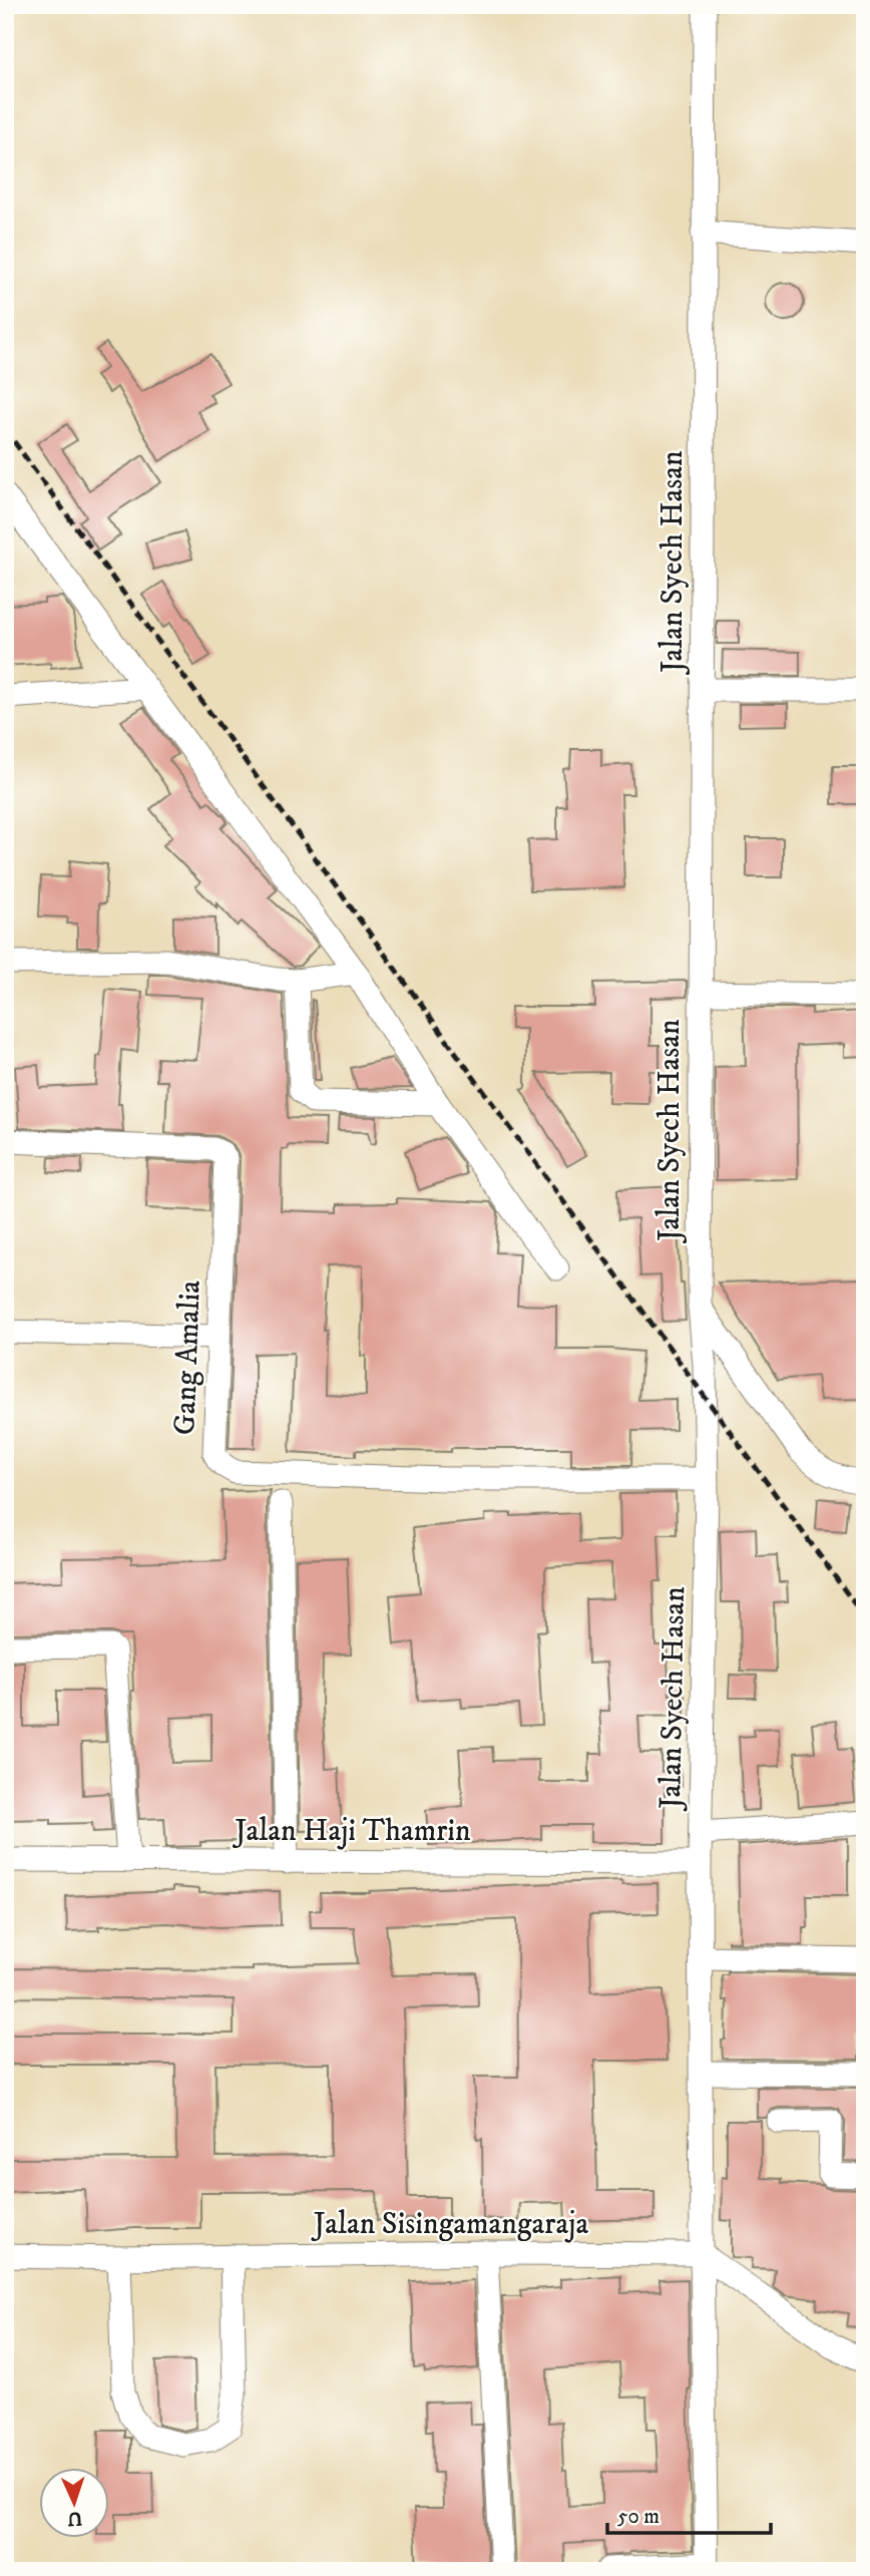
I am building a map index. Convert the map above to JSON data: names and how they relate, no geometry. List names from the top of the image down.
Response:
{
  "streets": {
    "street": [
      "Jalan Syech Hasan",
      "Gang Amalia",
      "Jalan Haji Thamrin",
      "Jalan Sisingamangaraja"
    ]
  },
  "crossings": [
    ["Jalan Syech Hasan", "Gang Amalia"],
    ["Jalan Syech Hasan", "Jalan Haji Thamrin"],
    ["Jalan Syech Hasan", "Jalan Sisingamangaraja"]
  ],
  "scale_bar": "50 m",
  "north": "bottom"
}
